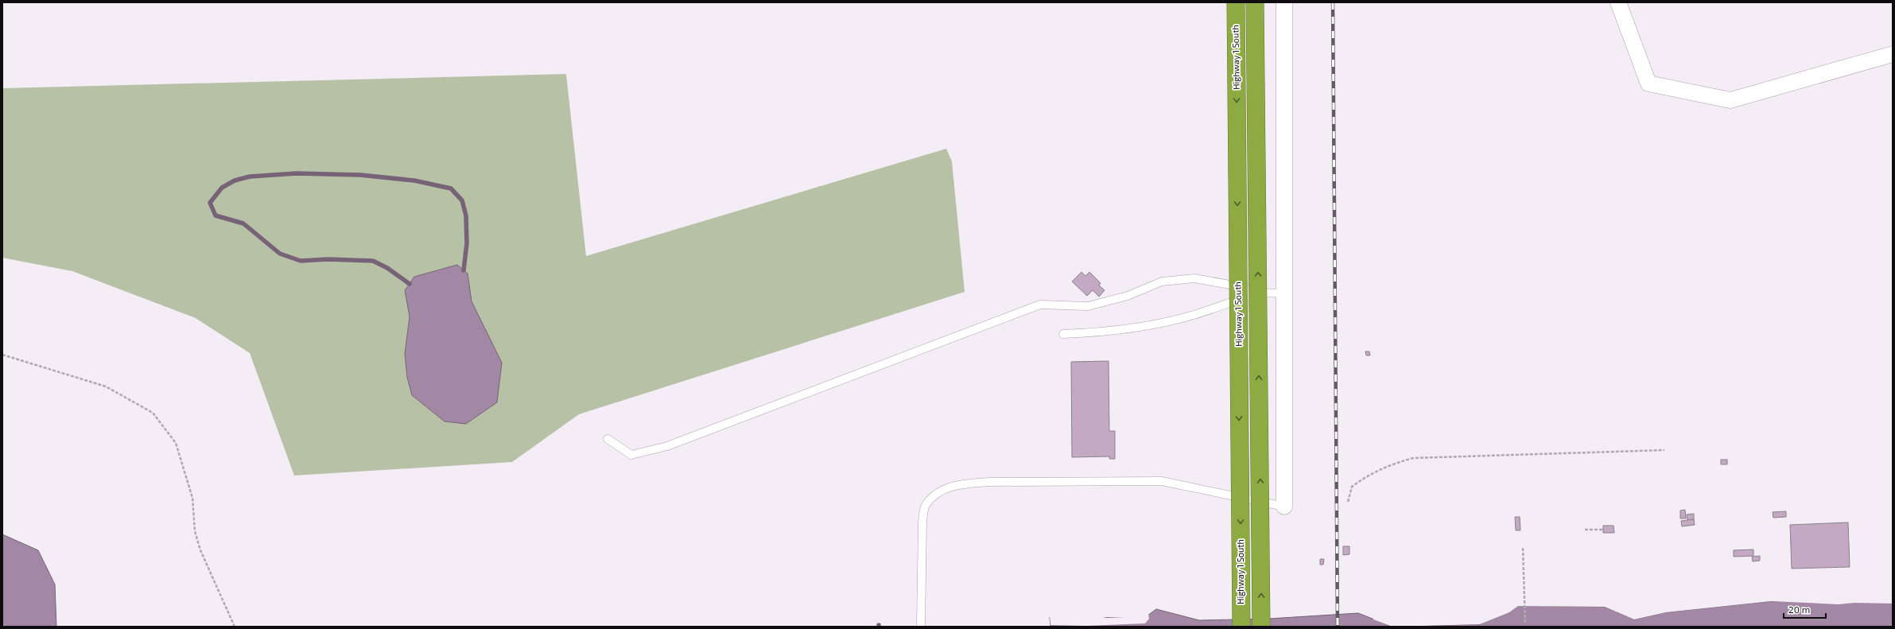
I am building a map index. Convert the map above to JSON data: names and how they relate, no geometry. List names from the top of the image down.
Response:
{
  "streets": {
    "highway": ["Highway 1 South"]
  },
  "scale_bar": "20 m"
}
